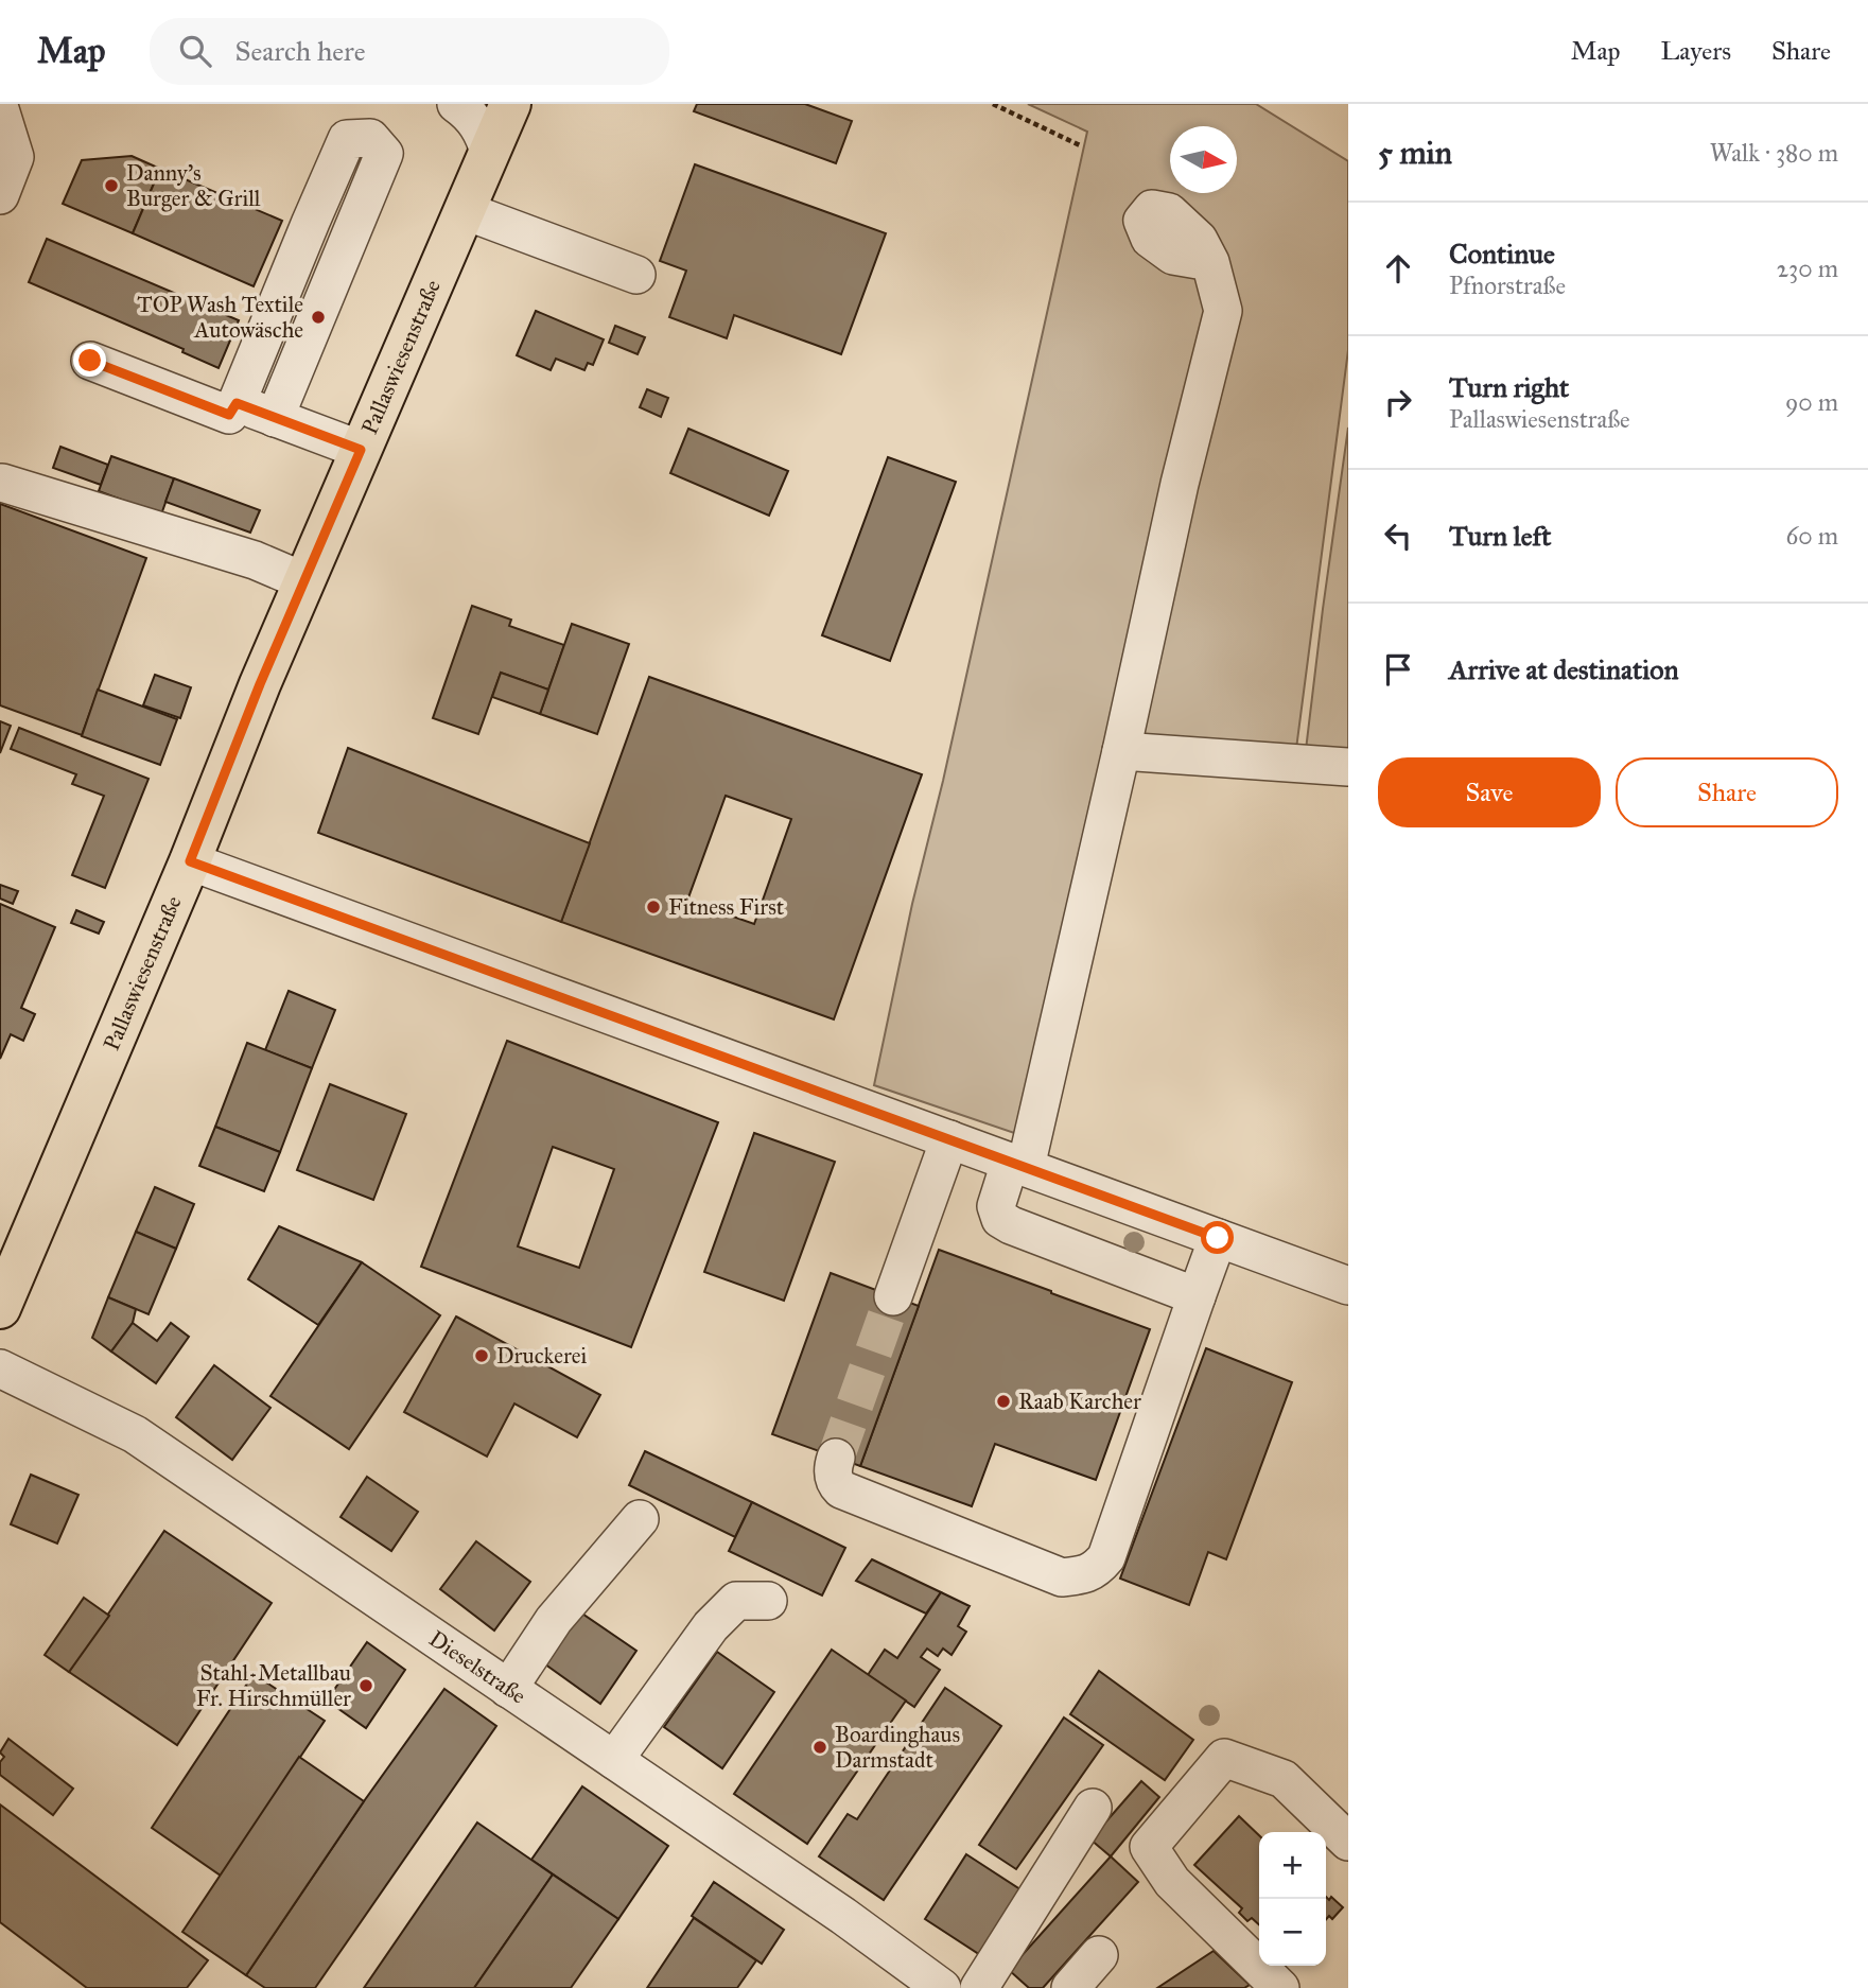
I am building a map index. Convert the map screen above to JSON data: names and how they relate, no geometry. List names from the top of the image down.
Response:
{
  "streets": {
    "main road": ["Pallaswiesenstraße"],
    "street": ["Dieselstraße"]
  },
  "places": [
    "Danny's Burger & Grill",
    "TOP Wash Textile Autowäsche",
    "Fitness First",
    "Druckerei",
    "Raab Karcher",
    "Stahl-Metallbau Fr. Hirschmüller",
    "Boardinghaus Darmstadt"
  ],
  "north": "right",
  "page": {
    "header": "Map",
    "search": "Search here",
    "nav": ["Map", "Layers", "Share"],
    "heading": ["5 min", "Walk · 380 m"],
    "list": [
      ["Continue", "Pfnorstraße", "230 m"],
      ["Turn right", "Pallaswiesenstraße", "90 m"],
      ["Turn left", "60 m"],
      "Arrive at destination"
    ],
    "buttons": ["Save", "Share"],
    "map_buttons": ["+", "−"]
  }
}
